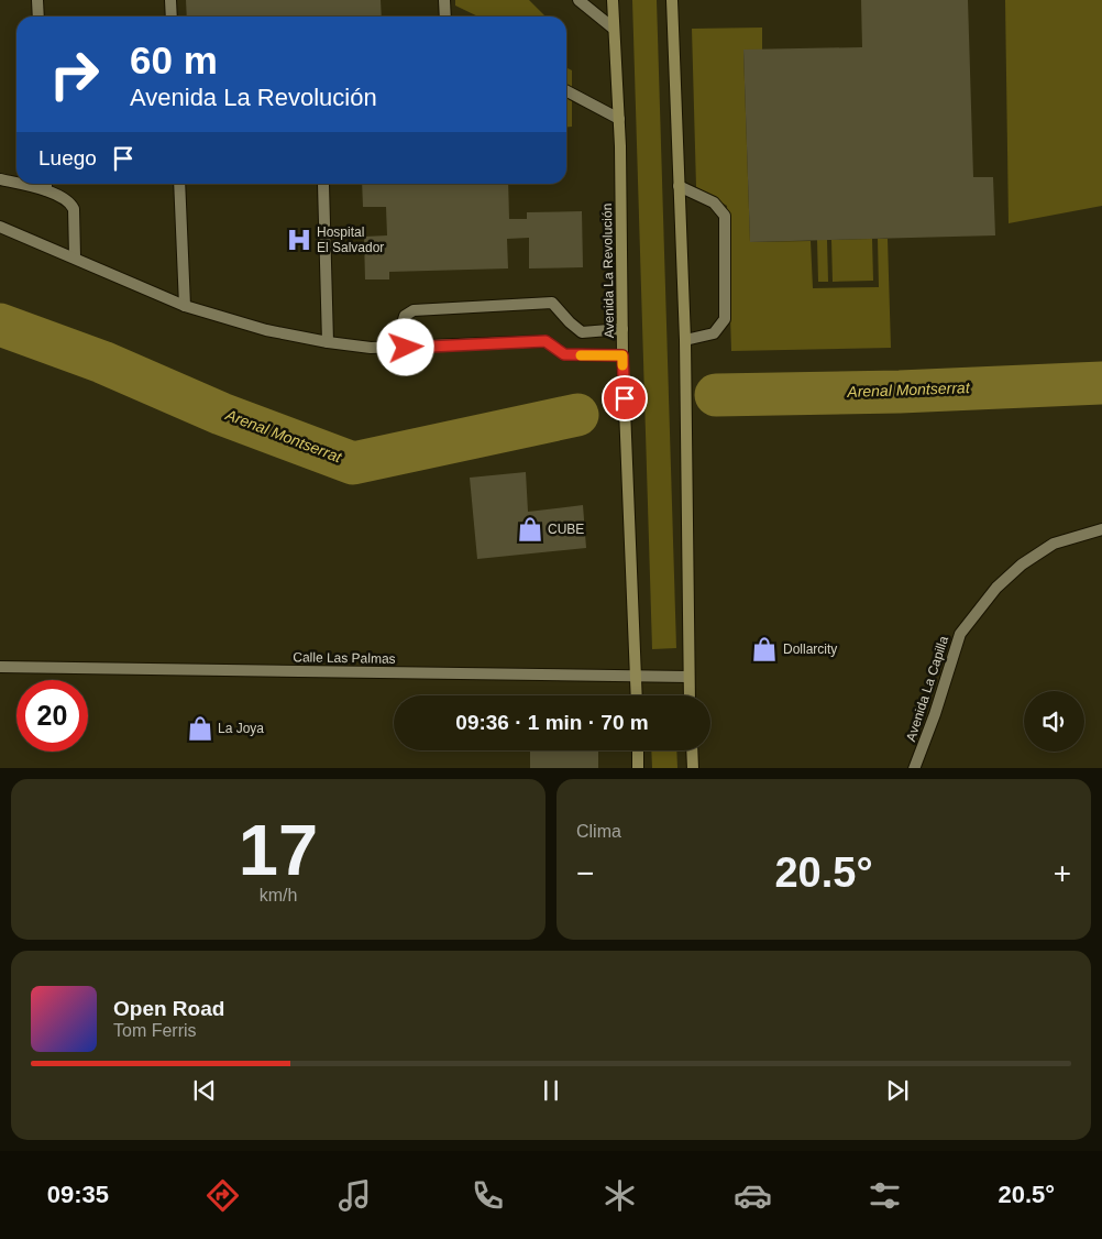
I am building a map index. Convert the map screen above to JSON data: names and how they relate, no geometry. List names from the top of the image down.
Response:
{
  "streets": {
    "main road": ["Avenida La Revolución"],
    "street": ["Calle Las Palmas", "Avenida La Capilla"]
  },
  "crossings": [
    ["Avenida La Revolución", "Calle Las Palmas"]
  ],
  "water": ["Arenal Montserrat"],
  "places": {
    "hospital": ["Hospital El Salvador"],
    "shop": ["CUBE", "Dollarcity", "La Joya"]
  },
  "page": {
    "turn": ["60 m", "Avenida La Revolución"],
    "then": "Luego",
    "limit": "20",
    "trip": "09:36 · 1 min · 70 m",
    "tile": [
      ["17", "km/h"],
      "Clima"
    ],
    "heat": ["−", "20.5°", "+"],
    "song": ["Open Road", "Tom Ferris"],
    "tabs": ["09:35", "20.5°"]
  }
}
